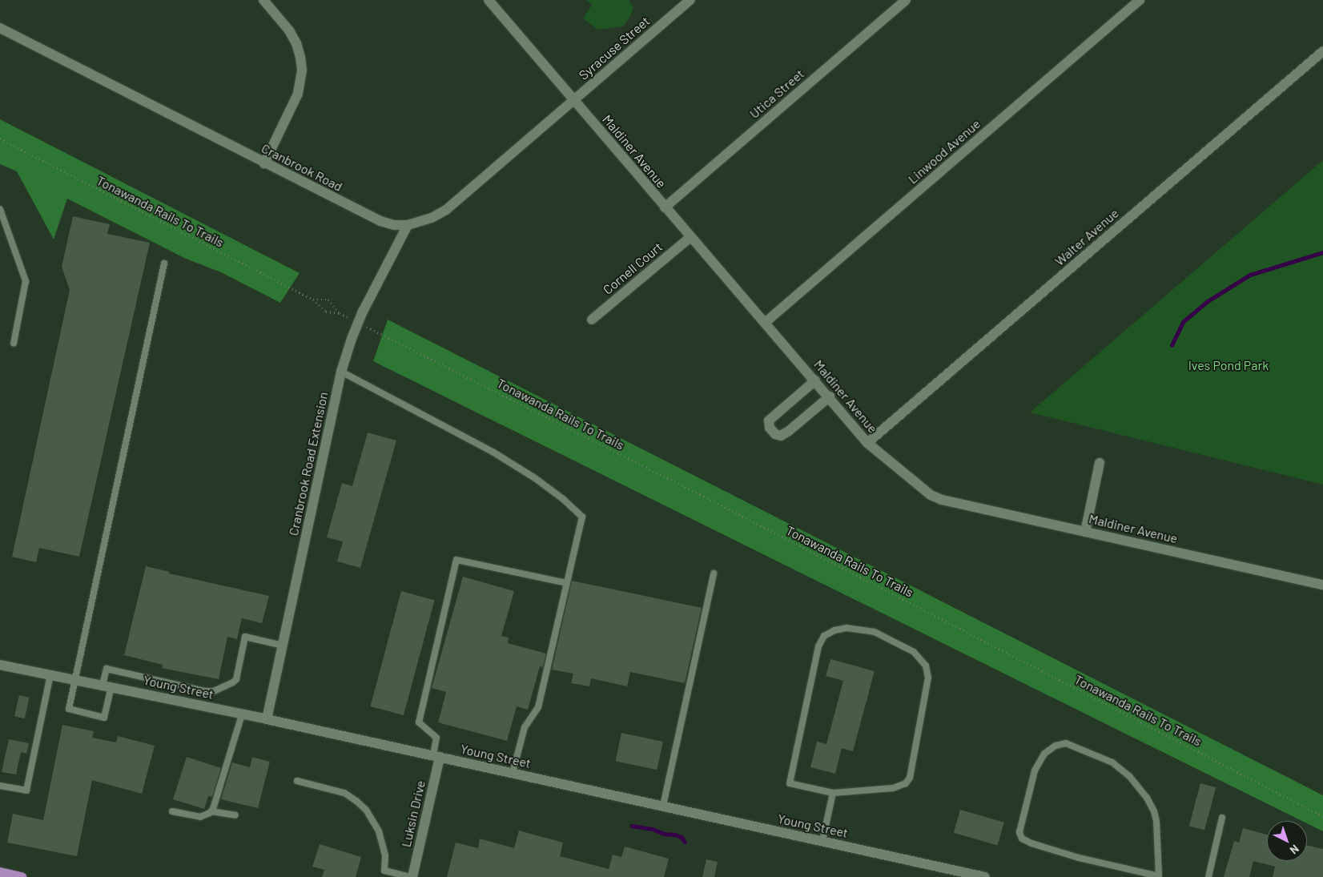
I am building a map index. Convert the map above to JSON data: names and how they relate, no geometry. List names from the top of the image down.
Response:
{
  "streets": {
    "street": [
      "Syracuse Street",
      "Utica Street",
      "Maldiner Avenue",
      "Linwood Avenue",
      "Cranbrook Road",
      "Walter Avenue",
      "Cornell Court",
      "Cranbrook Road Extension",
      "Young Street",
      "Luksin Drive"
    ],
    "path": ["Tonawanda Rails To Trails"]
  },
  "crossings": [
    ["Syracuse Street", "Maldiner Avenue"],
    ["Syracuse Street", "Cranbrook Road"],
    ["Utica Street", "Maldiner Avenue"],
    ["Maldiner Avenue", "Linwood Avenue"],
    ["Maldiner Avenue", "Cranbrook Road"],
    ["Maldiner Avenue", "Walter Avenue"],
    ["Maldiner Avenue", "Cornell Court"],
    ["Cranbrook Road", "Cranbrook Road Extension"],
    ["Cranbrook Road Extension", "Young Street"],
    ["Young Street", "Luksin Drive"]
  ],
  "parks": ["Ives Pond Park"],
  "north": "bottom right"
}
